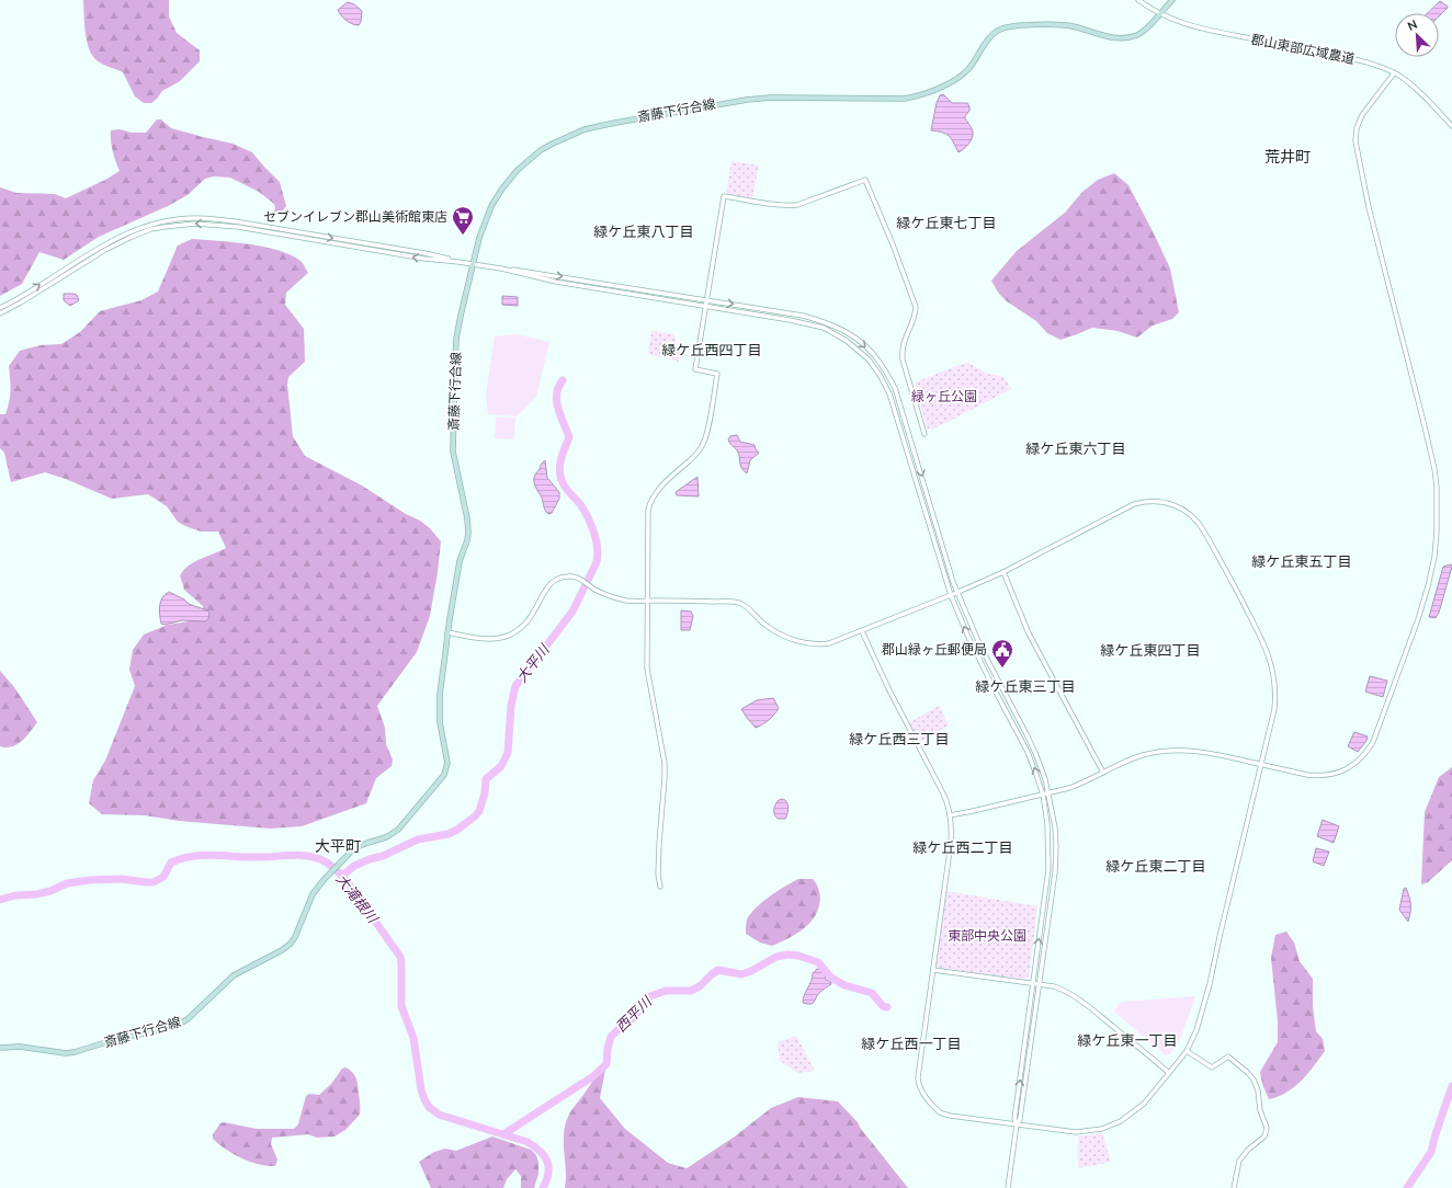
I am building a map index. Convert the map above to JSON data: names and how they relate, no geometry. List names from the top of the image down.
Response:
{
  "streets": {
    "main road": ["斎藤下行合線"],
    "street": ["郡山東部広域農道"]
  },
  "crossings": [
    ["郡山東部広域農道", "斎藤下行合線"]
  ],
  "districts": [
    "荒井町",
    "緑ケ丘東七丁目",
    "緑ケ丘東八丁目",
    "緑ケ丘西四丁目",
    "緑ケ丘東六丁目",
    "緑ケ丘東五丁目",
    "緑ケ丘東四丁目",
    "緑ケ丘東三丁目",
    "緑ケ丘西三丁目",
    "大平町",
    "緑ケ丘西二丁目",
    "緑ケ丘東二丁目",
    "緑ケ丘東一丁目",
    "緑ケ丘西一丁目"
  ],
  "water": ["大平川", "大滝根川", "西平川"],
  "parks": ["緑ヶ丘公園", "東部中央公園"],
  "places": {
    "supermarket": ["セブンイレブン郡山美術館東店"],
    "public building": ["郡山緑ヶ丘郵便局"]
  },
  "north": "top left"
}
